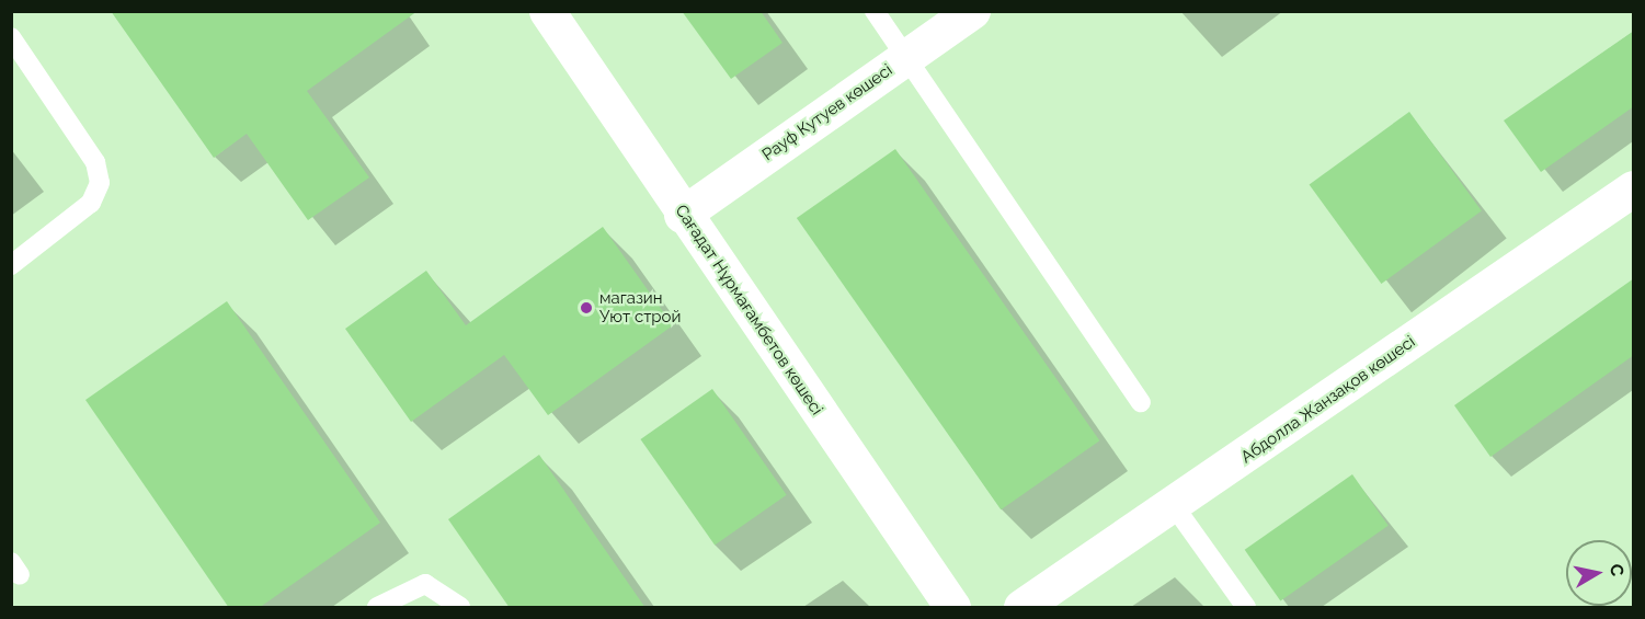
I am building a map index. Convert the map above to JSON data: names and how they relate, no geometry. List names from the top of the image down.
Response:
{
  "streets": {
    "street": ["Рауф Кутуев көшесі", "Сағадат Нұрмағамбетов көшесі", "Абдолла Жанзақов көшесі"]
  },
  "crossings": [
    ["Рауф Кутуев көшесі", "Сағадат Нұрмағамбетов көшесі"]
  ],
  "places": ["магазин Уют строй"],
  "north": "right"
}
